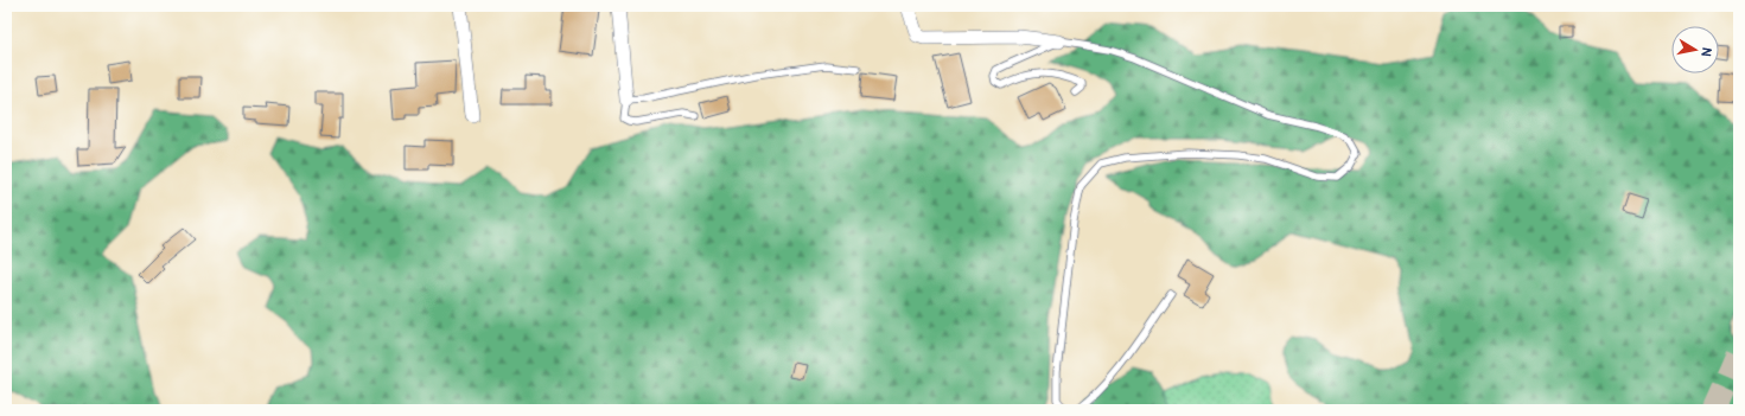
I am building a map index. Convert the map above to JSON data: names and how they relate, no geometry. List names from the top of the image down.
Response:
{
  "north": "right"
}
